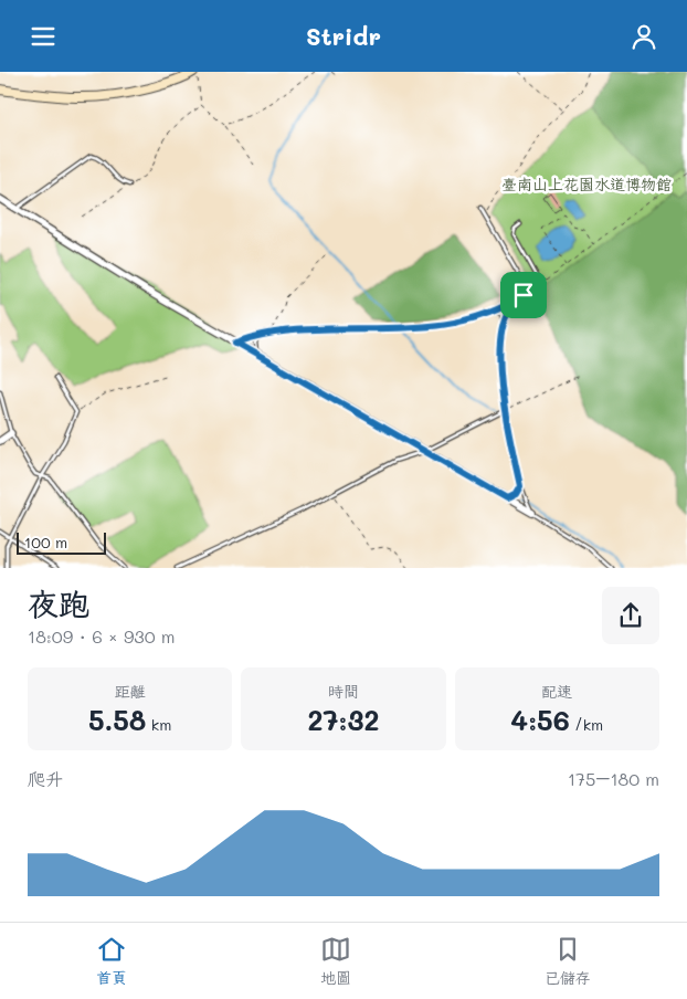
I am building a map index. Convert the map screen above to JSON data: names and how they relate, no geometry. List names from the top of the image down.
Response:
{
  "parks": ["臺南山上花園水道博物館"],
  "scale_bar": "100 m",
  "page": {
    "header": "Stridr",
    "scale": "100 m",
    "heading": ["夜跑", "18:09 · 6 × 930 m"],
    "stats": [
      ["距離", "5.58 km"],
      ["時間", "27:32"],
      ["配速", "4:56 /km"]
    ],
    "chart": ["爬升", "175–180 m"],
    "tabs": ["首頁", "地圖", "已儲存"]
  }
}
